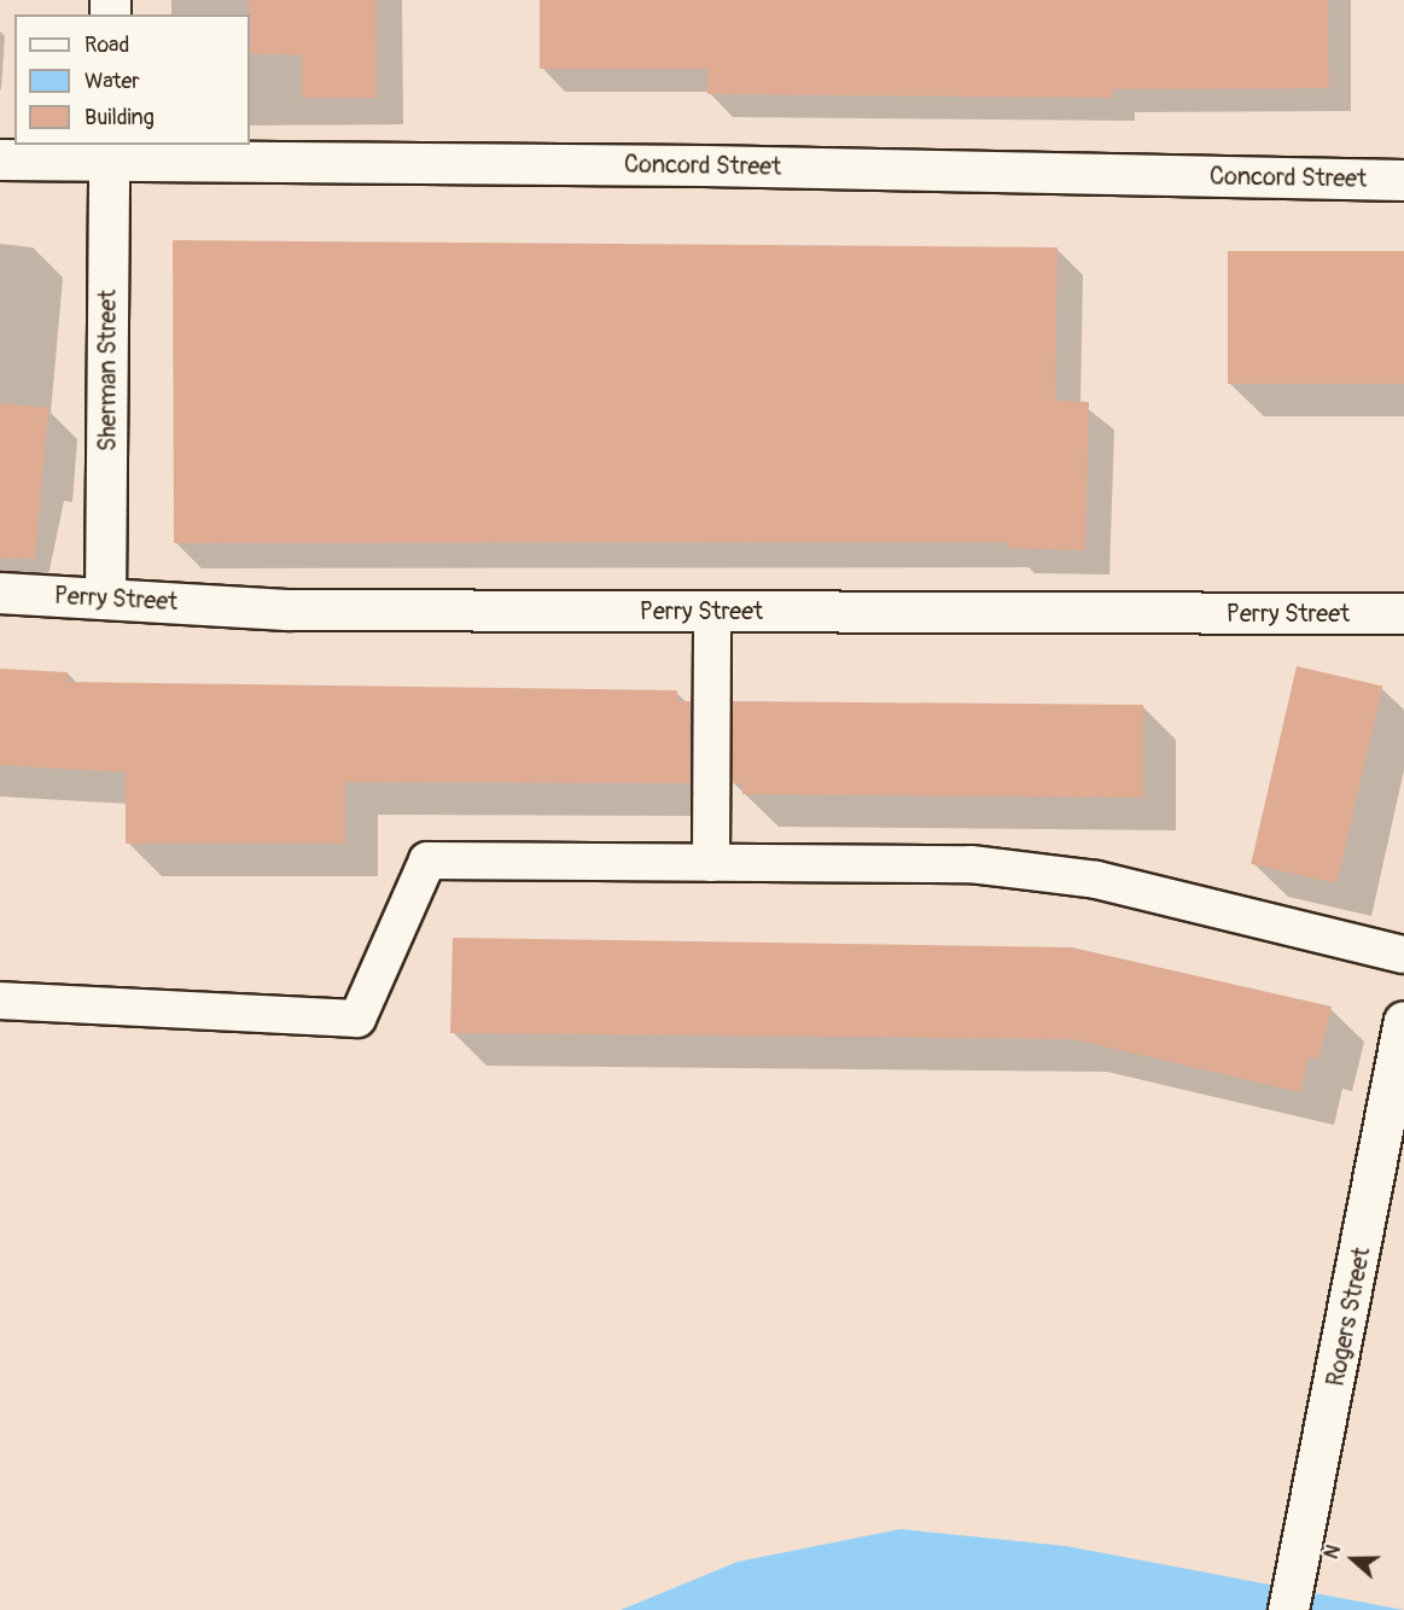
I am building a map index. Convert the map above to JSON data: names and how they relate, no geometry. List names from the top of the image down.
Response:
{
  "streets": {
    "street": [
      "Concord Street",
      "Sherman Street",
      "Perry Street",
      "Rogers Street"
    ]
  },
  "crossings": [
    ["Concord Street", "Sherman Street"],
    ["Sherman Street", "Perry Street"]
  ],
  "legend": ["Road", "Water", "Building"],
  "north": "left"
}
